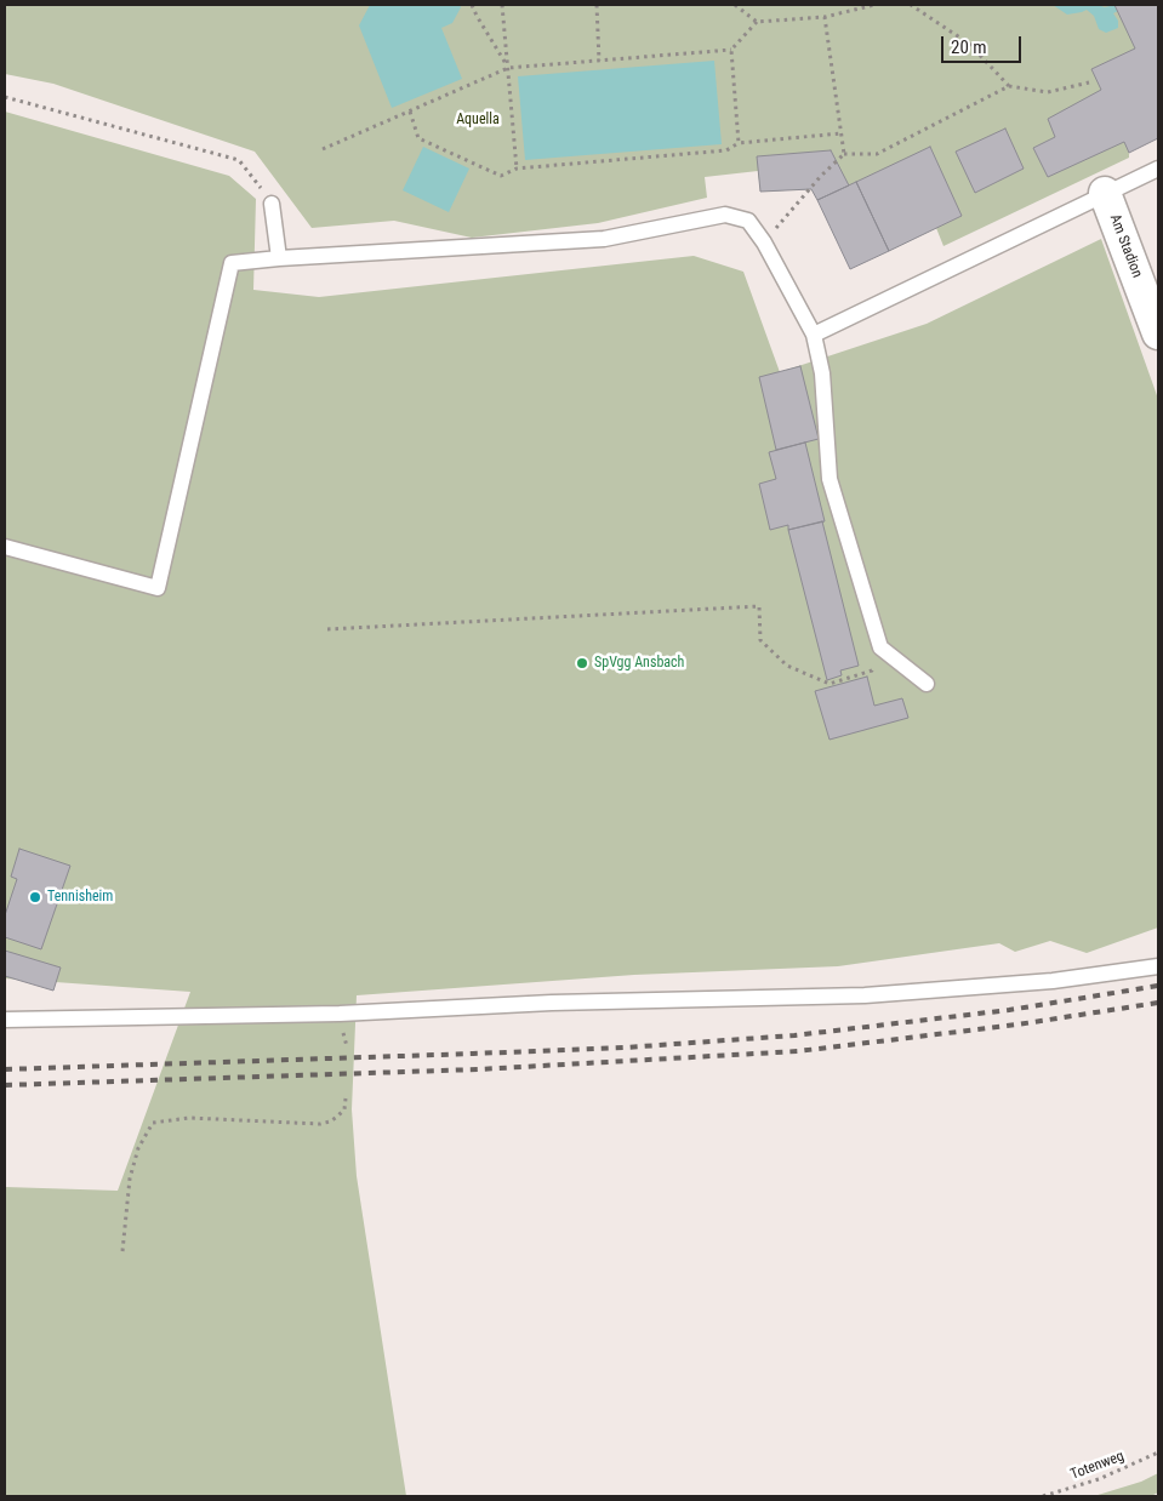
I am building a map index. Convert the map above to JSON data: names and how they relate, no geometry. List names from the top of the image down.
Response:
{
  "streets": {
    "street": ["Am Stadion"],
    "path": ["Totenweg"]
  },
  "parks": ["Aquella"],
  "places": ["SpVgg Ansbach", "Tennisheim"],
  "scale_bar": "20 m"
}
